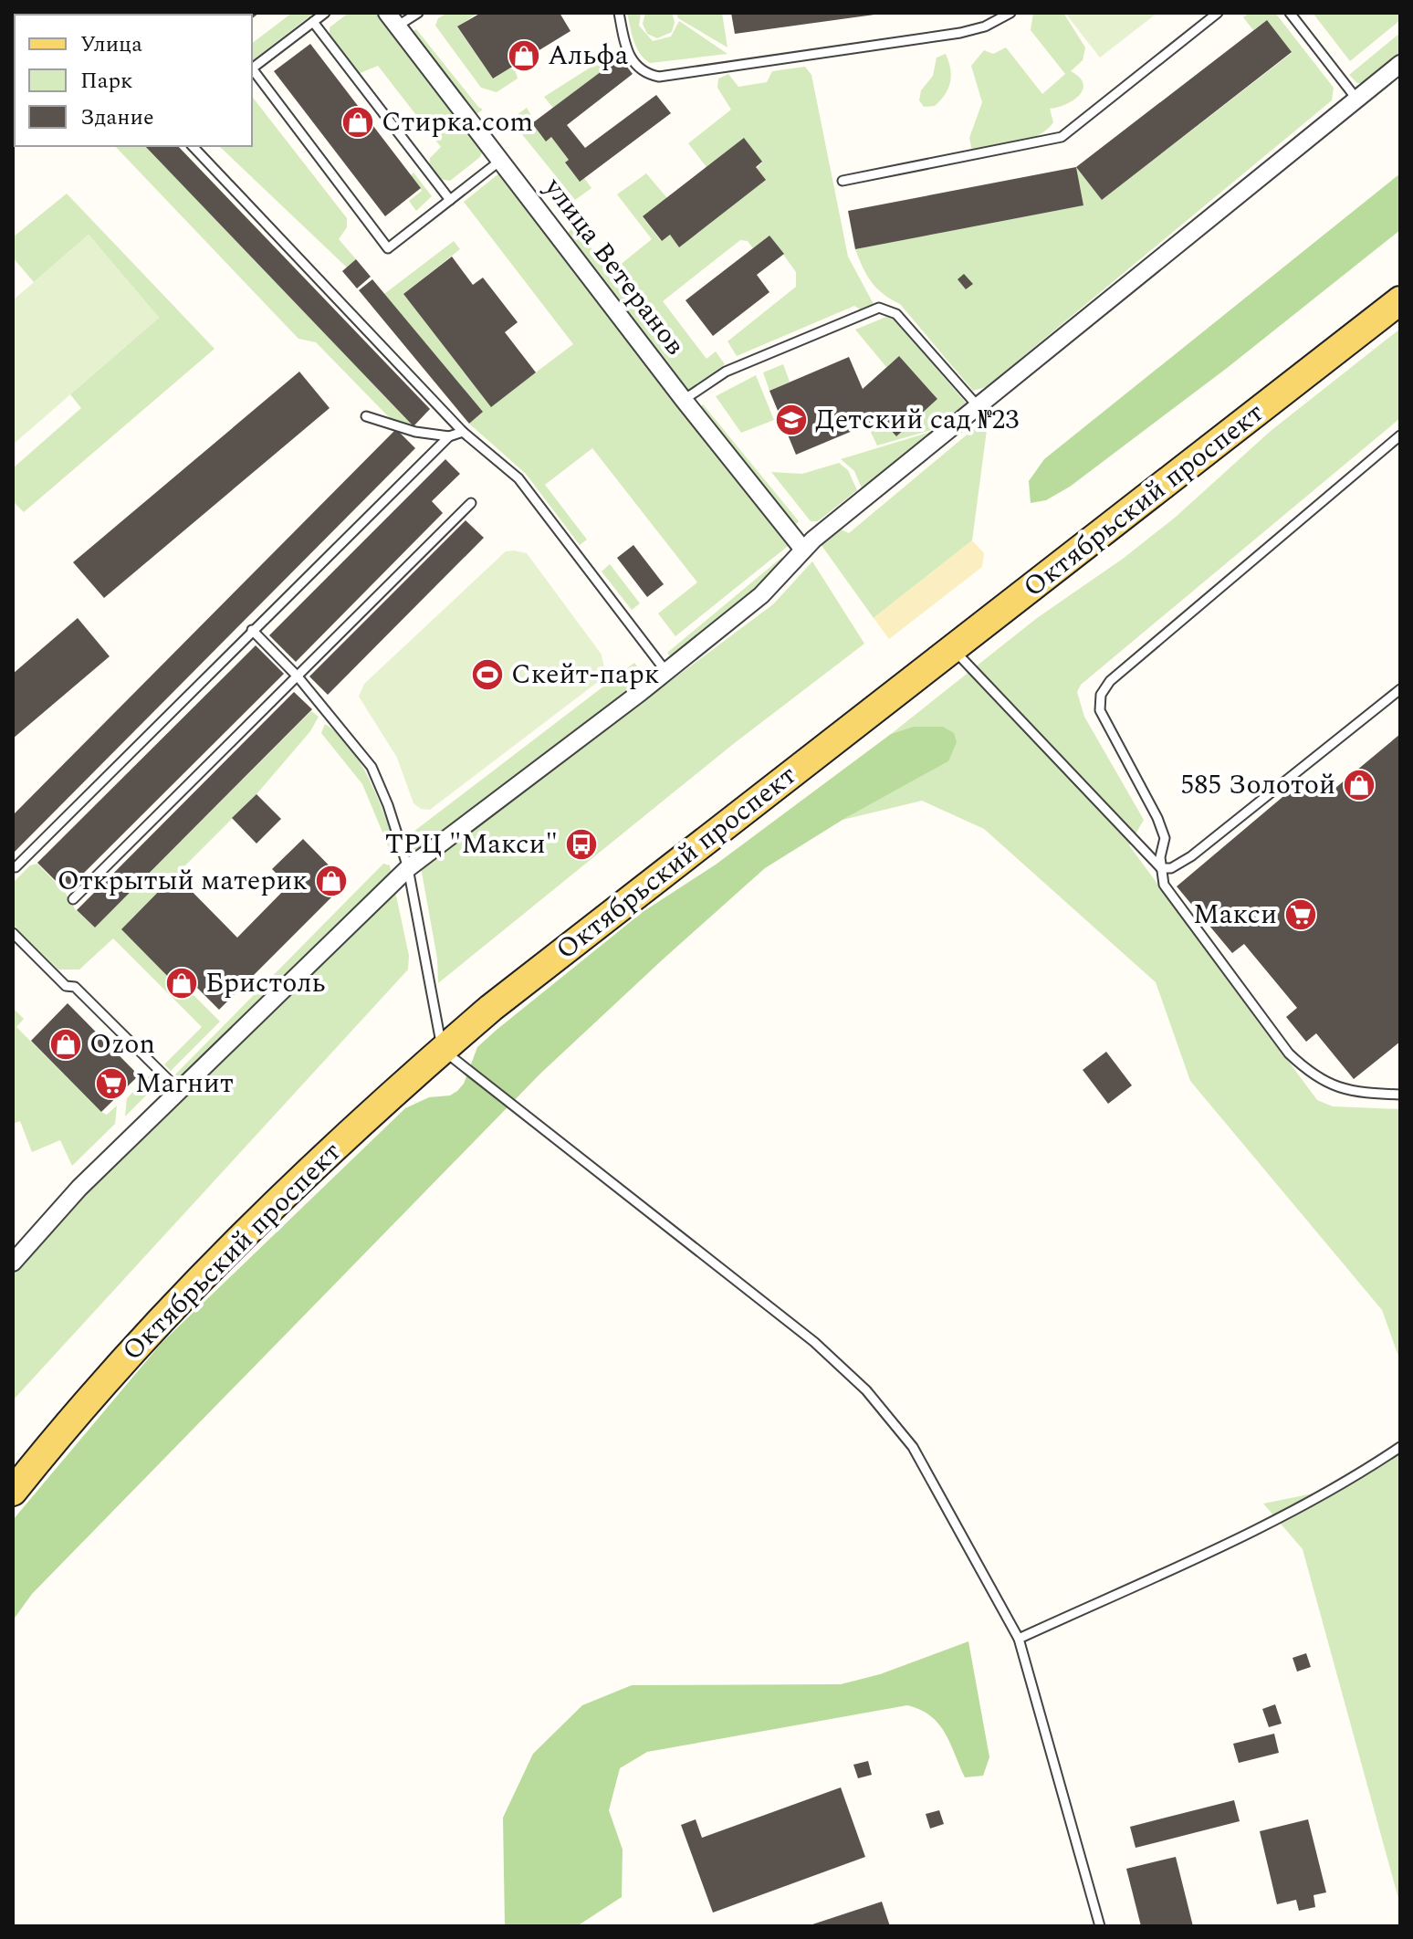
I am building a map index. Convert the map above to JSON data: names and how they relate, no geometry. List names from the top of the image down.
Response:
{
  "streets": {
    "main road": ["Октябрьский проспект"],
    "street": ["улица Ветеранов"]
  },
  "places": {
    "shop": [
      "Альфа",
      "Стирка.com",
      "585 Золотой",
      "Открытый материк",
      "Бристоль",
      "Ozon"
    ],
    "school or university": ["Детский сад №23"],
    "sports": ["Скейт-парк"],
    "bus stop": ["ТРЦ \"Макси\""],
    "supermarket": ["Макси", "Магнит"]
  },
  "legend": ["Улица", "Парк", "Здание"]
}
